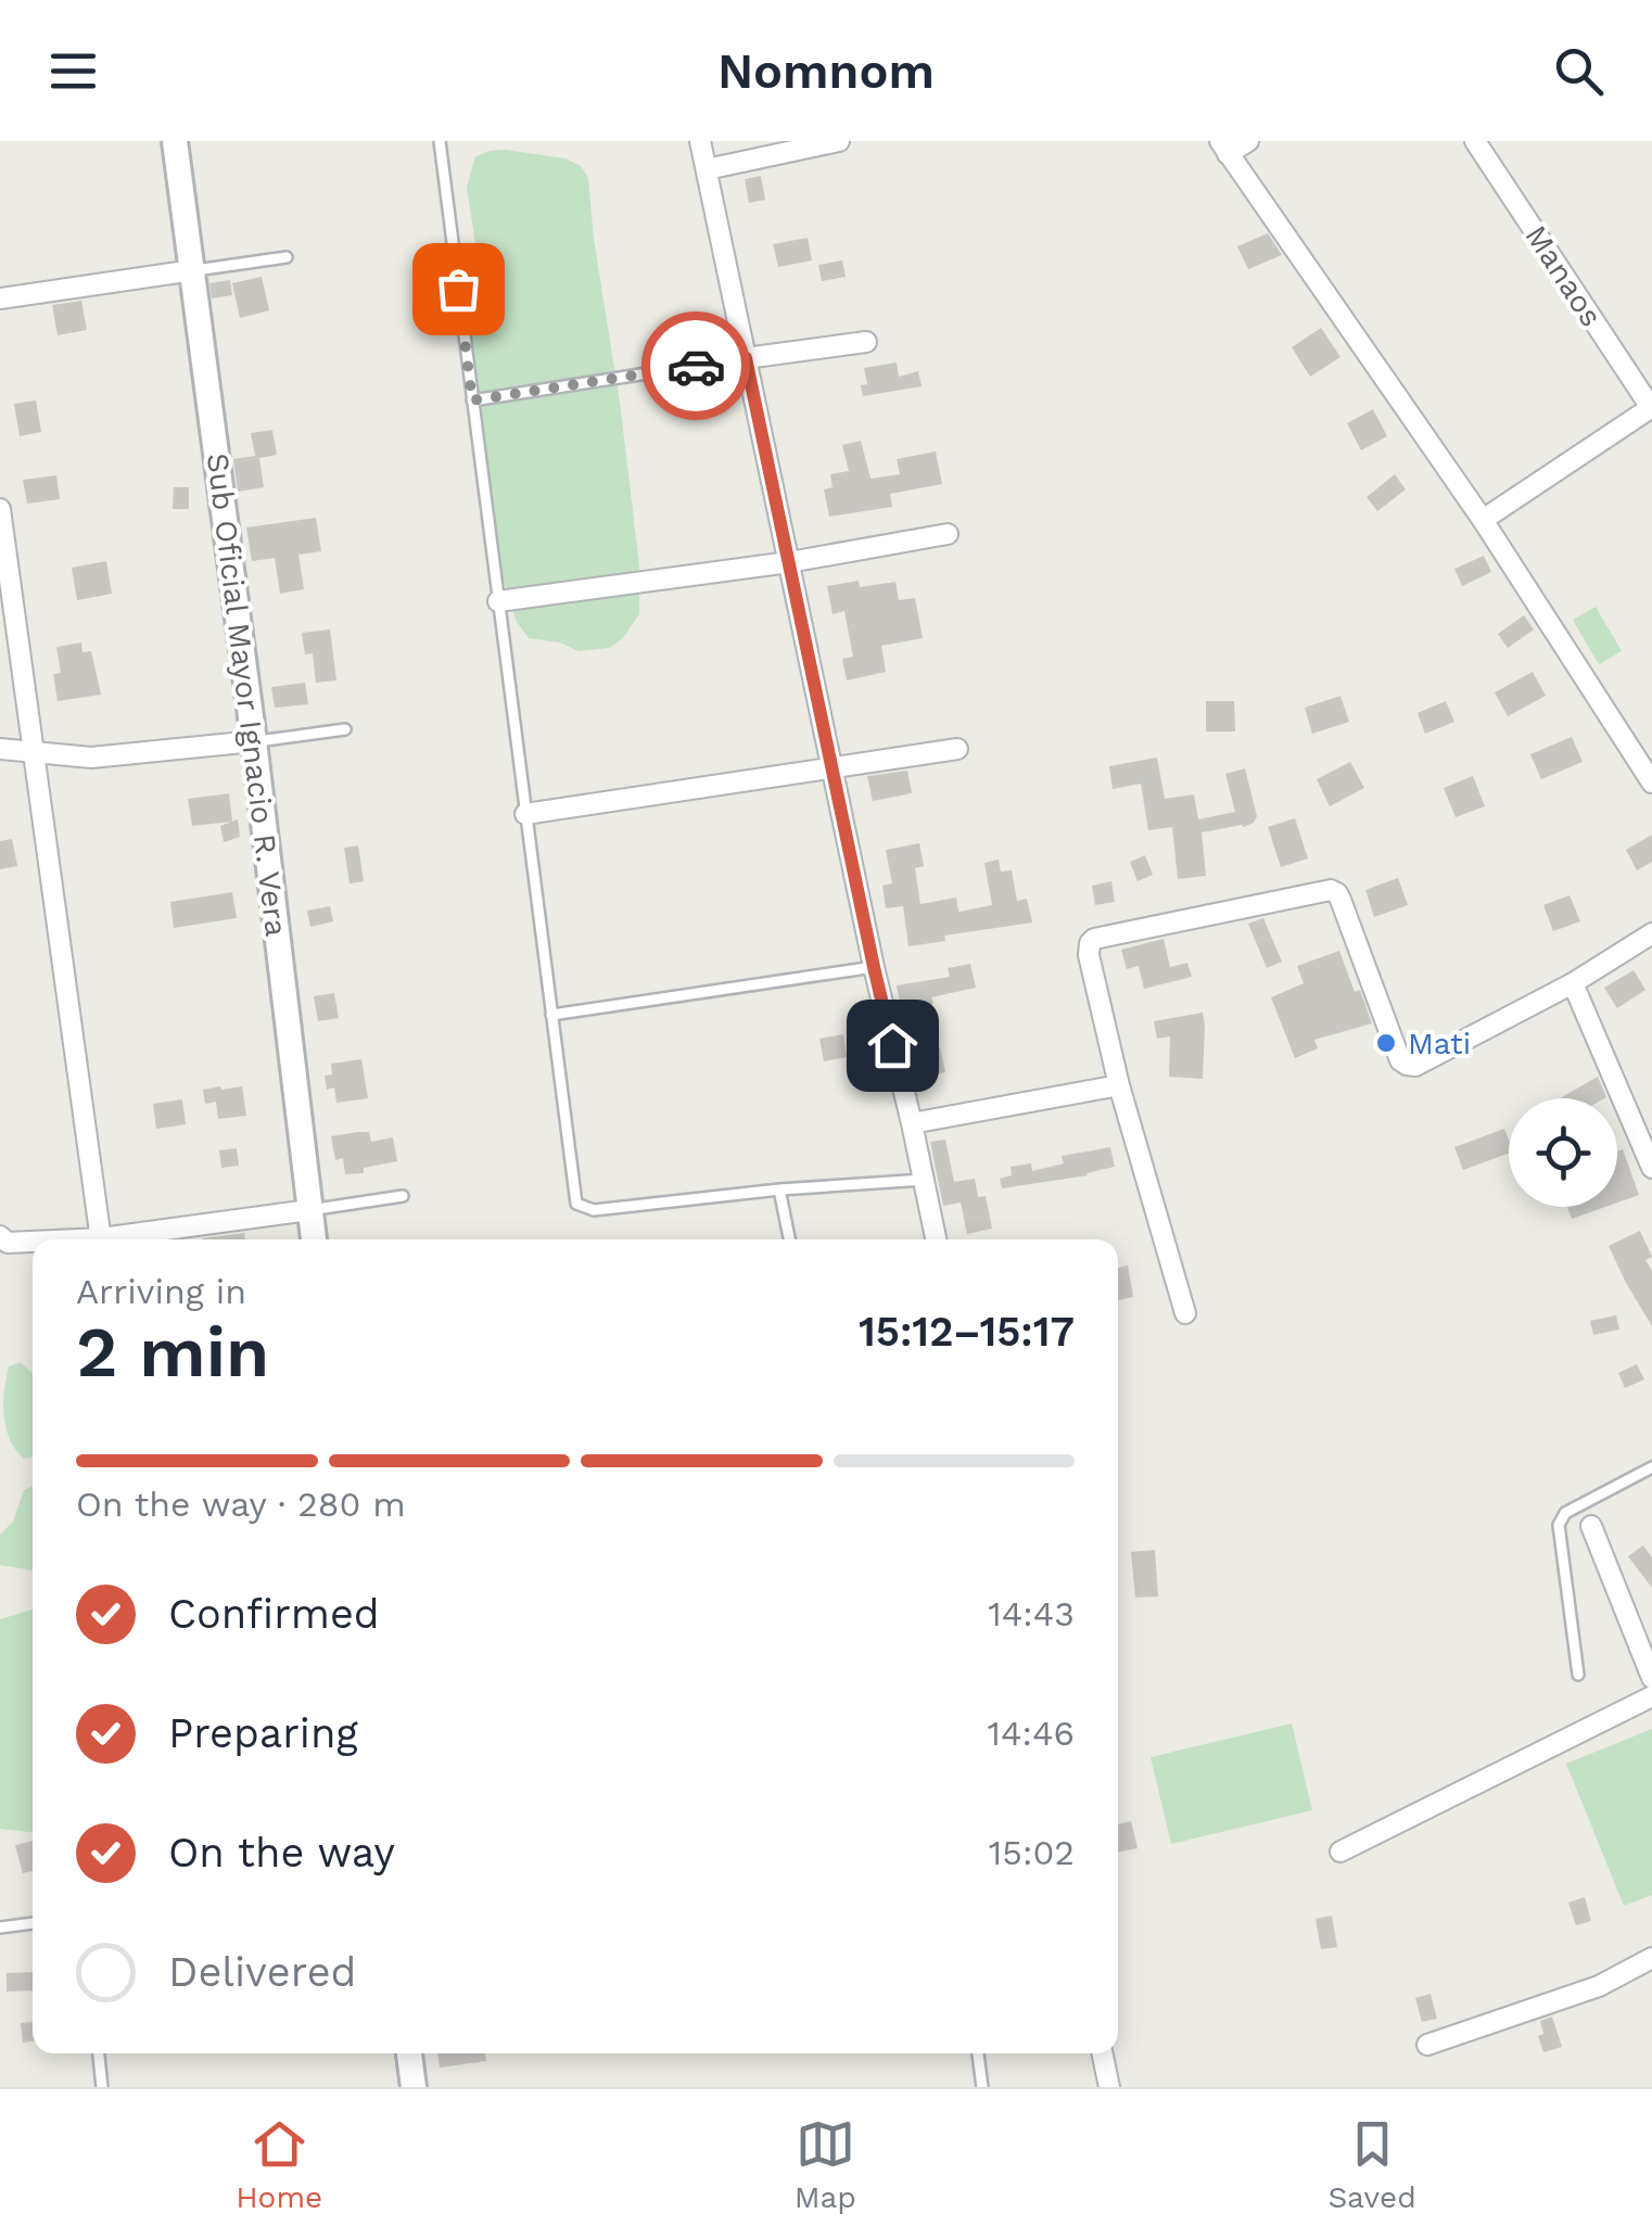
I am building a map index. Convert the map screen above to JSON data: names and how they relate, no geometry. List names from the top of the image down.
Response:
{
  "streets": {
    "street": ["Manaos", "Sub Oficial Mayor Ignacio R. Vera"]
  },
  "places": ["Mati"],
  "page": {
    "header": "Nomnom",
    "heading": ["2 min", "Arriving in", "15:12–15:17"],
    "bar": "On the way · 280 m",
    "list": [
      ["Confirmed", "14:43"],
      ["Preparing", "14:46"],
      ["On the way", "15:02"],
      "Delivered"
    ],
    "tabs": ["Home", "Map", "Saved"]
  }
}
